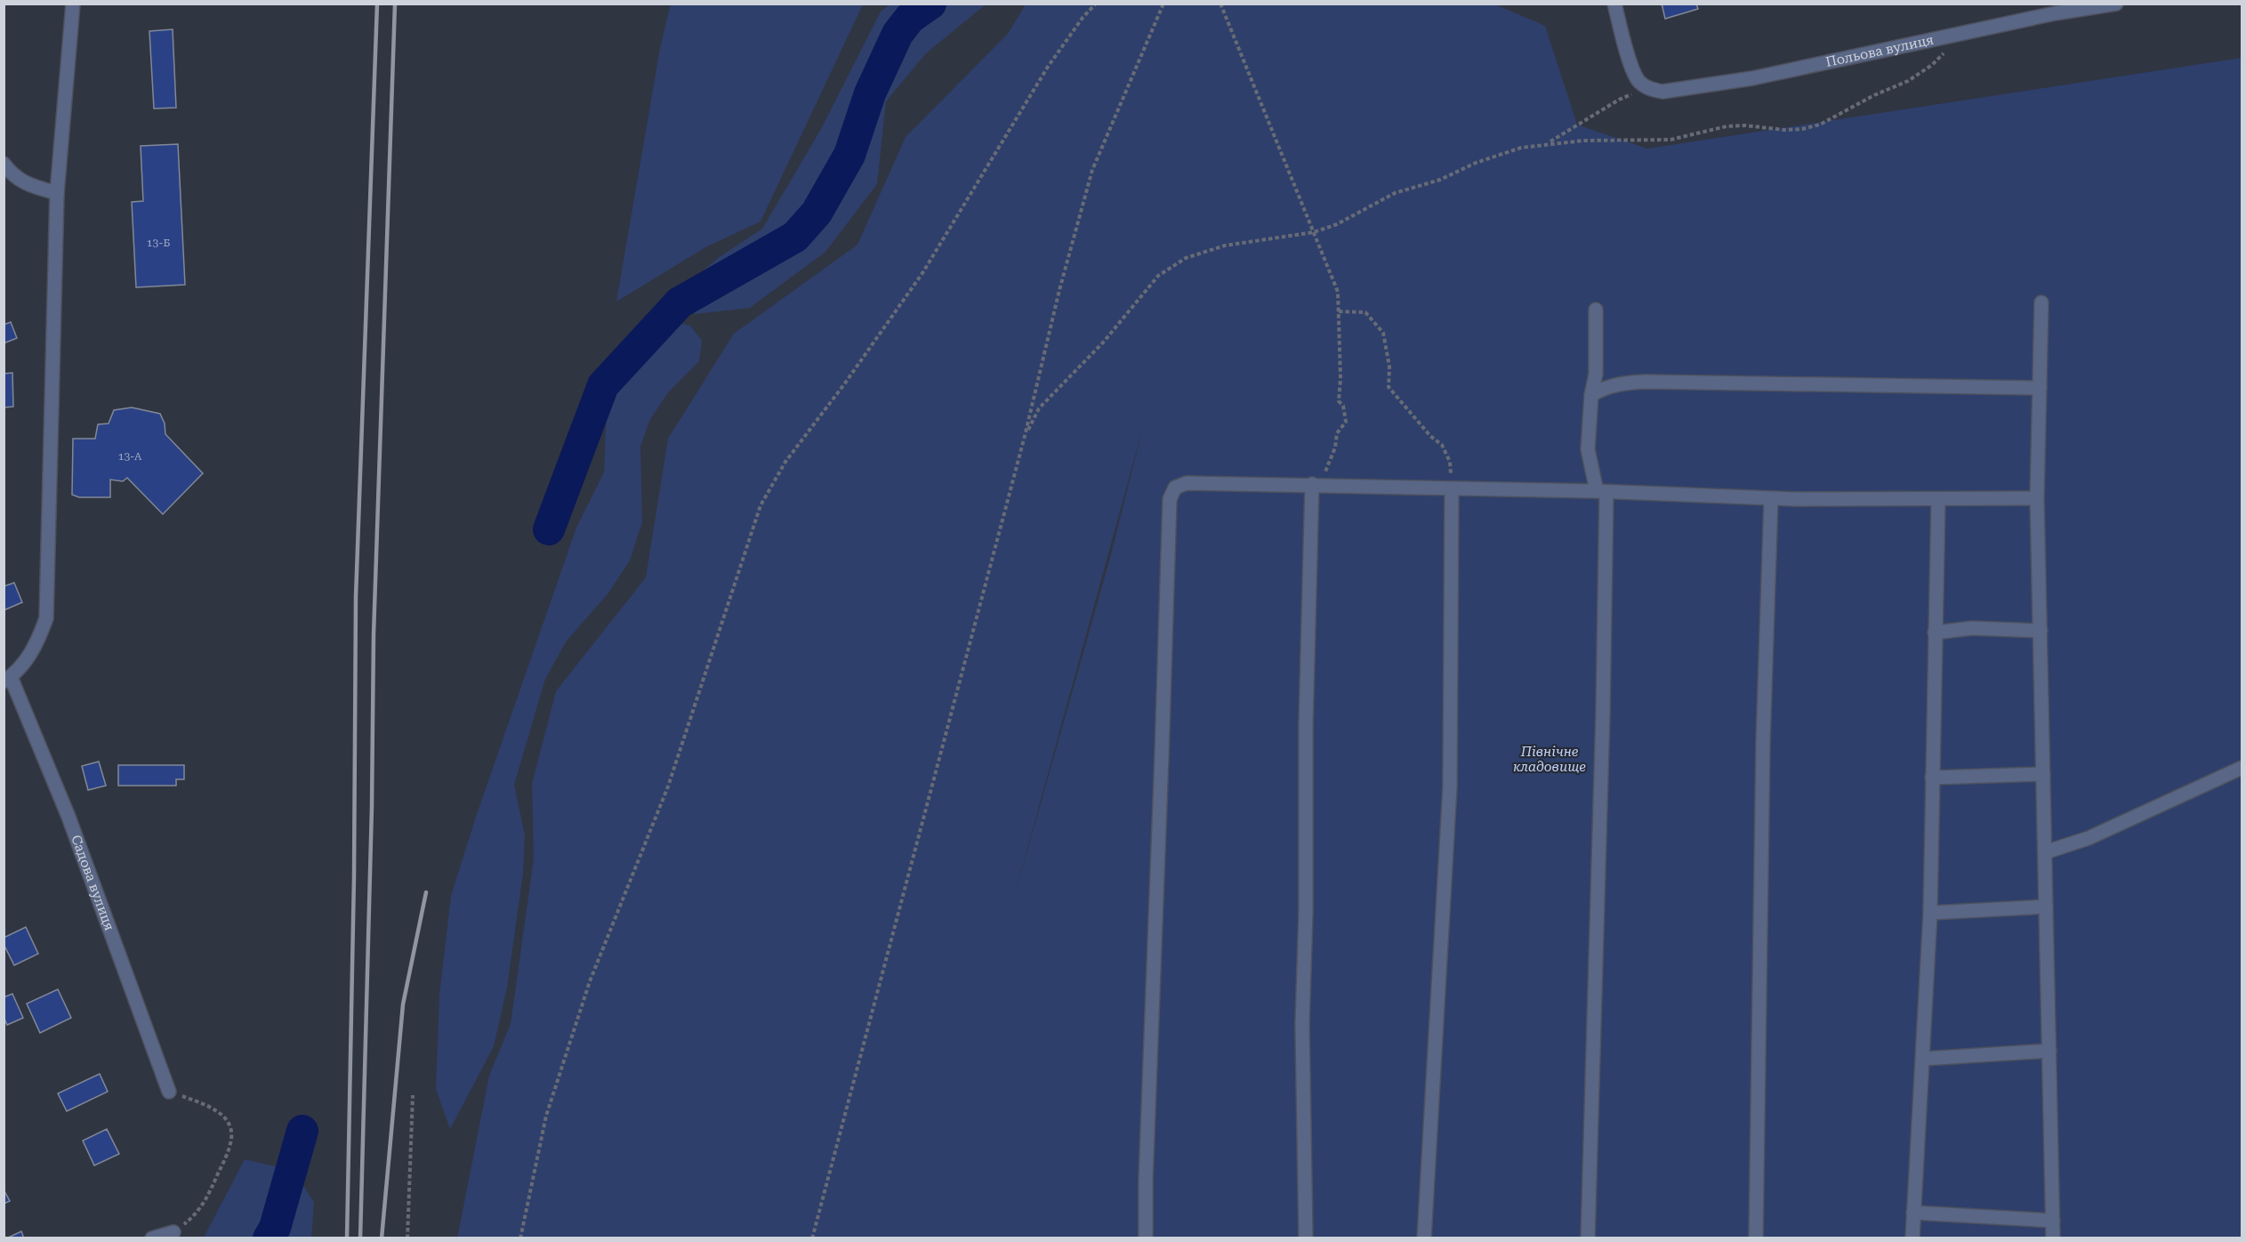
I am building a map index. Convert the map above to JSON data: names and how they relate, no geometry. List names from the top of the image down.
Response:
{
  "streets": {
    "street": ["Польова вулиця", "Садова вулиця"]
  },
  "parks": ["Північне кладовище"],
  "house_numbers": ["13-Б", "13-А"]
}
